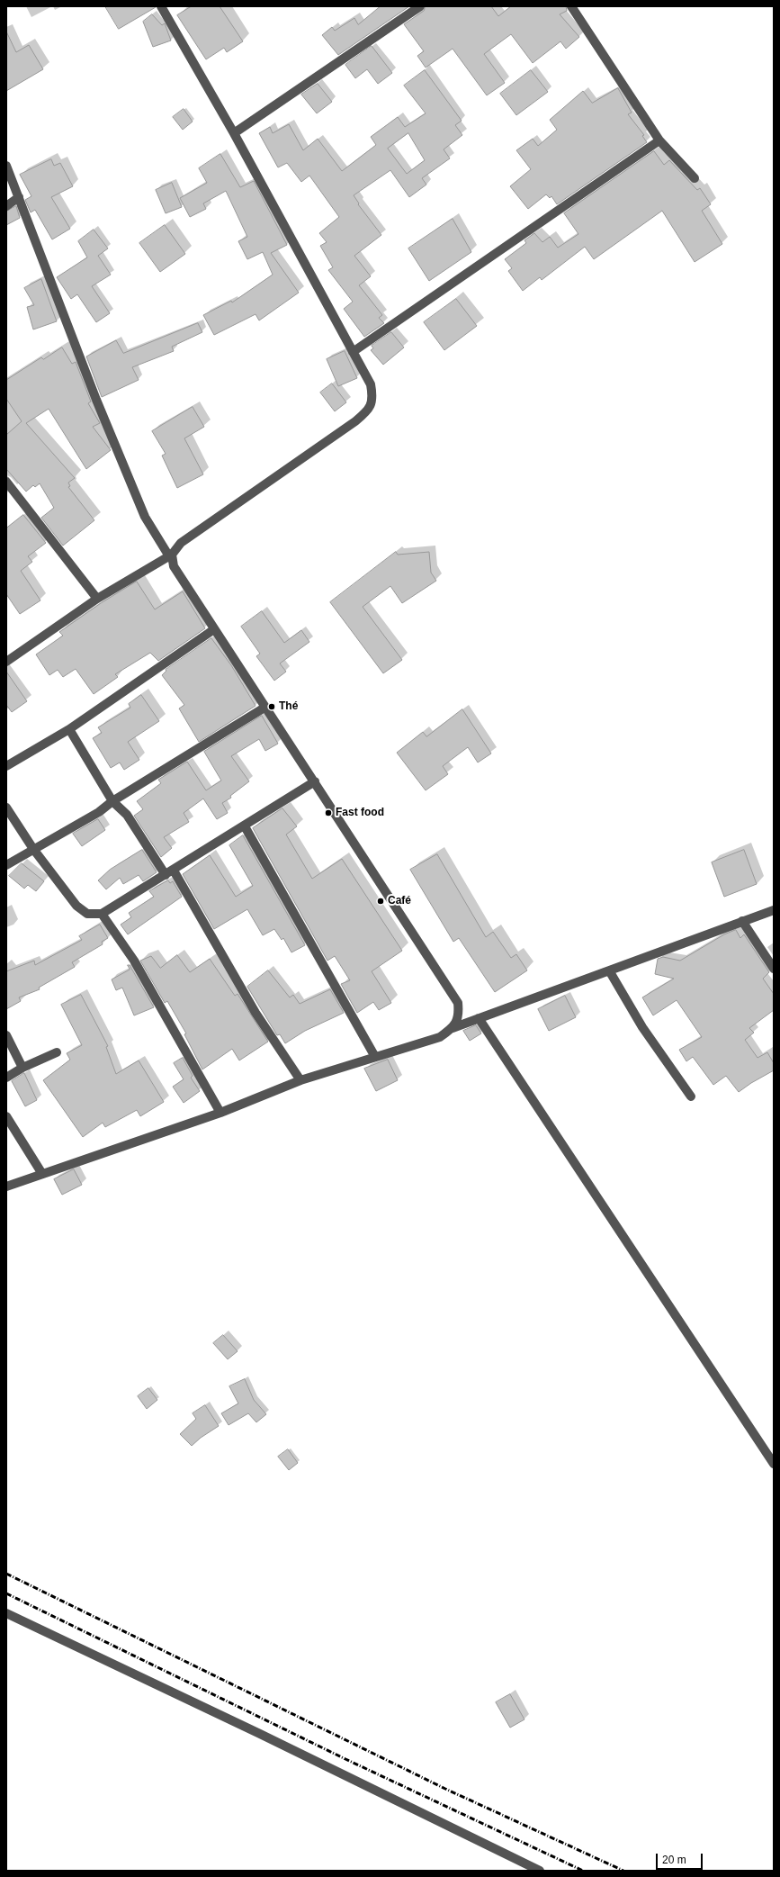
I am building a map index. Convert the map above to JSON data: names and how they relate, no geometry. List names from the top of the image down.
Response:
{
  "places": ["Thé", "Fast food", "Café"],
  "scale_bar": "20 m"
}
